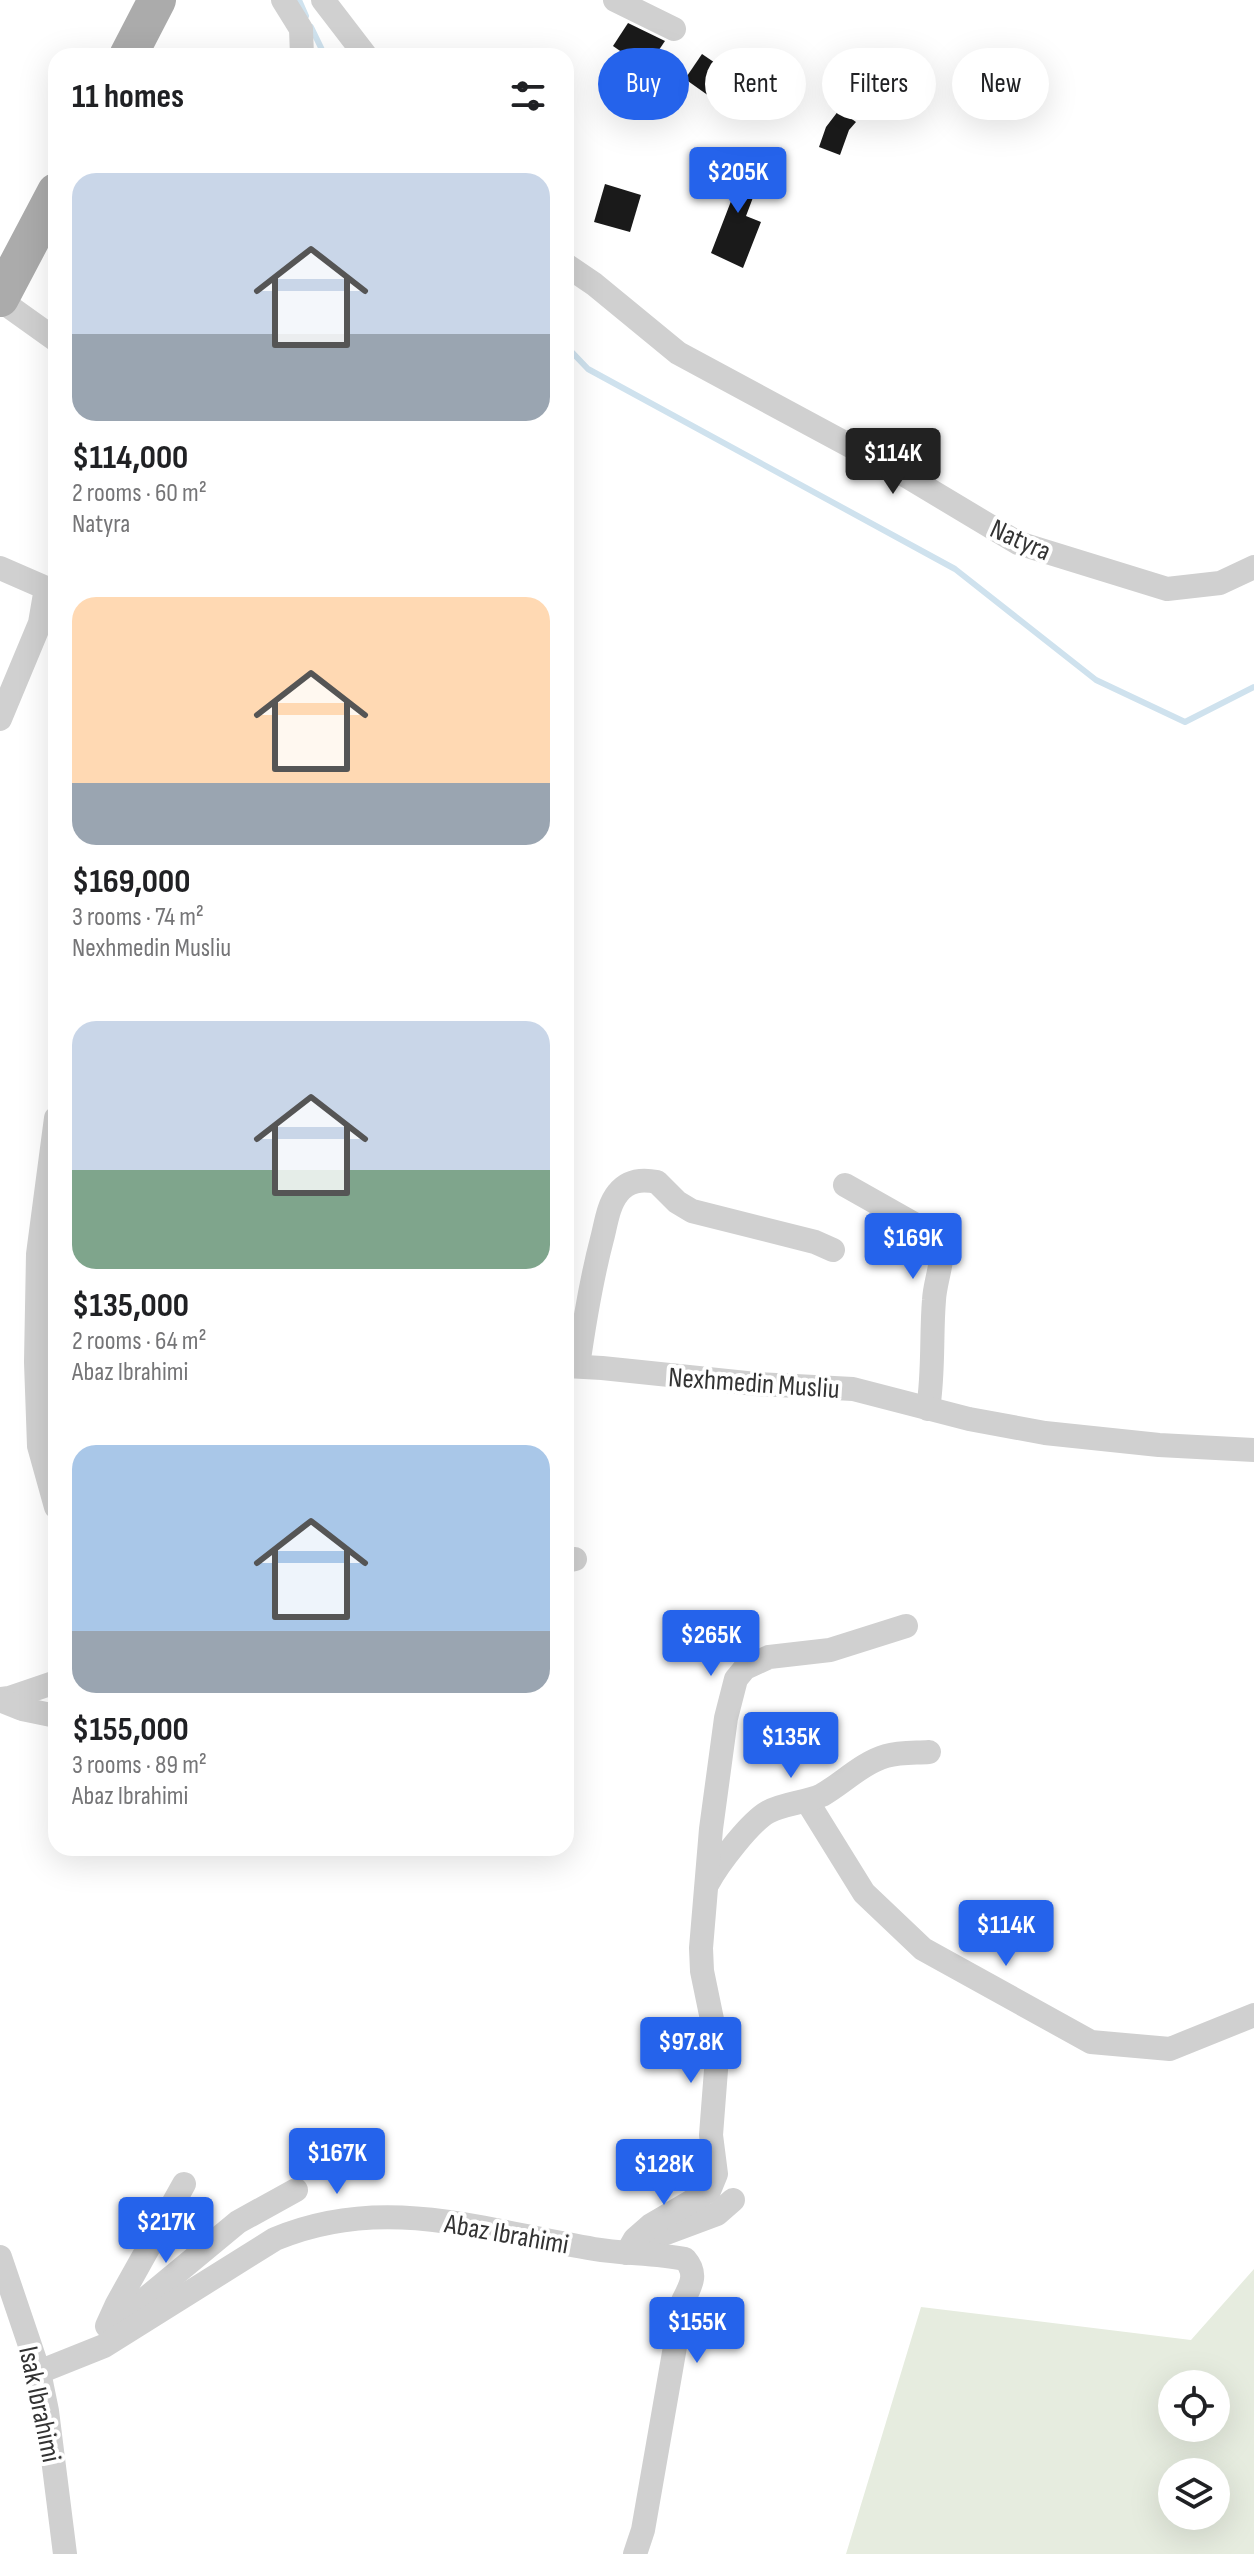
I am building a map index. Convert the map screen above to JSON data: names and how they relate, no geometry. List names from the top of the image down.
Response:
{
  "streets": {
    "street": [
      "Natyra",
      "Nexhmedin Musliu",
      "Abaz Ibrahimi",
      "Isak Ibrahimi"
    ]
  },
  "crossings": [
    ["Abaz Ibrahimi", "Isak Ibrahimi"]
  ],
  "page": {
    "chip": [
      "Buy",
      "Rent",
      "Filters",
      "New"
    ],
    "heading": "11 homes",
    "list": [
      {
        "name": "$114,000",
        "note": "2 rooms · 60 m² · Natyra"
      },
      {
        "name": "$169,000",
        "note": "3 rooms · 74 m² · Nexhmedin Musliu"
      },
      {
        "name": "$135,000",
        "note": "2 rooms · 64 m² · Abaz Ibrahimi"
      },
      {
        "name": "$155,000",
        "note": "3 rooms · 89 m² · Abaz Ibrahimi"
      }
    ],
    "price": [
      "$205K",
      "$114K",
      "$169K",
      "$265K",
      "$135K",
      "$114K",
      "$97.8K",
      "$167K",
      "$128K",
      "$217K",
      "$155K"
    ]
  }
}
